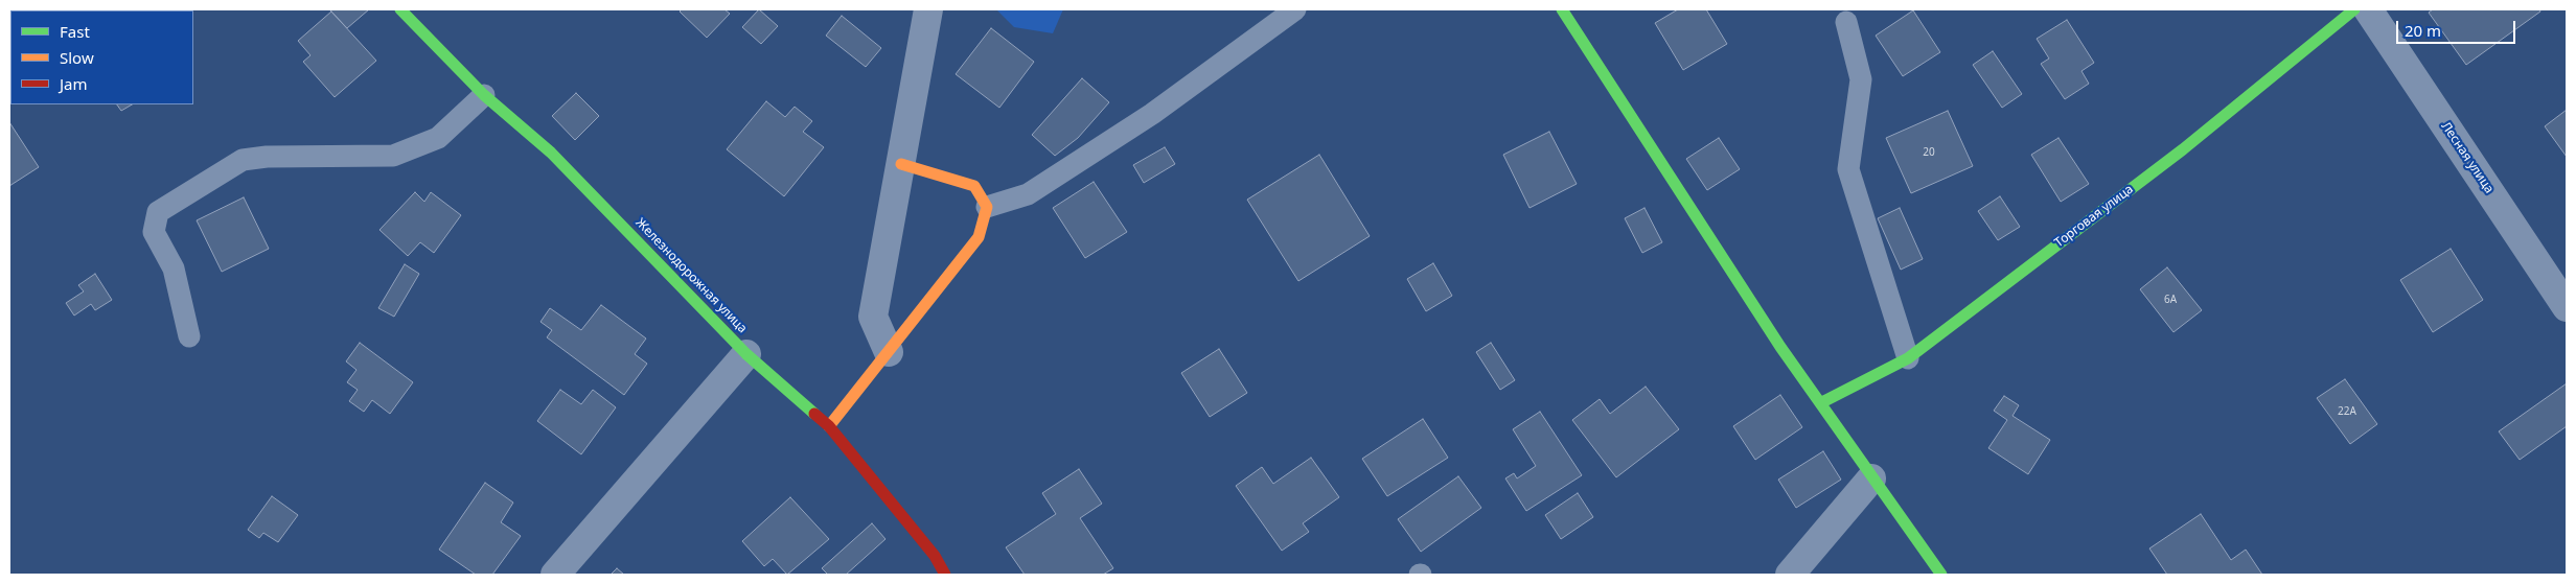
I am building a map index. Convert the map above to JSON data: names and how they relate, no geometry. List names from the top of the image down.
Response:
{
  "streets": {
    "street": ["Лесная улица", "Торговая улица", "Железнодорожная улица"]
  },
  "house_numbers": ["20", "6А", "22А"],
  "legend": ["Fast", "Slow", "Jam"],
  "scale_bar": "20 m"
}
